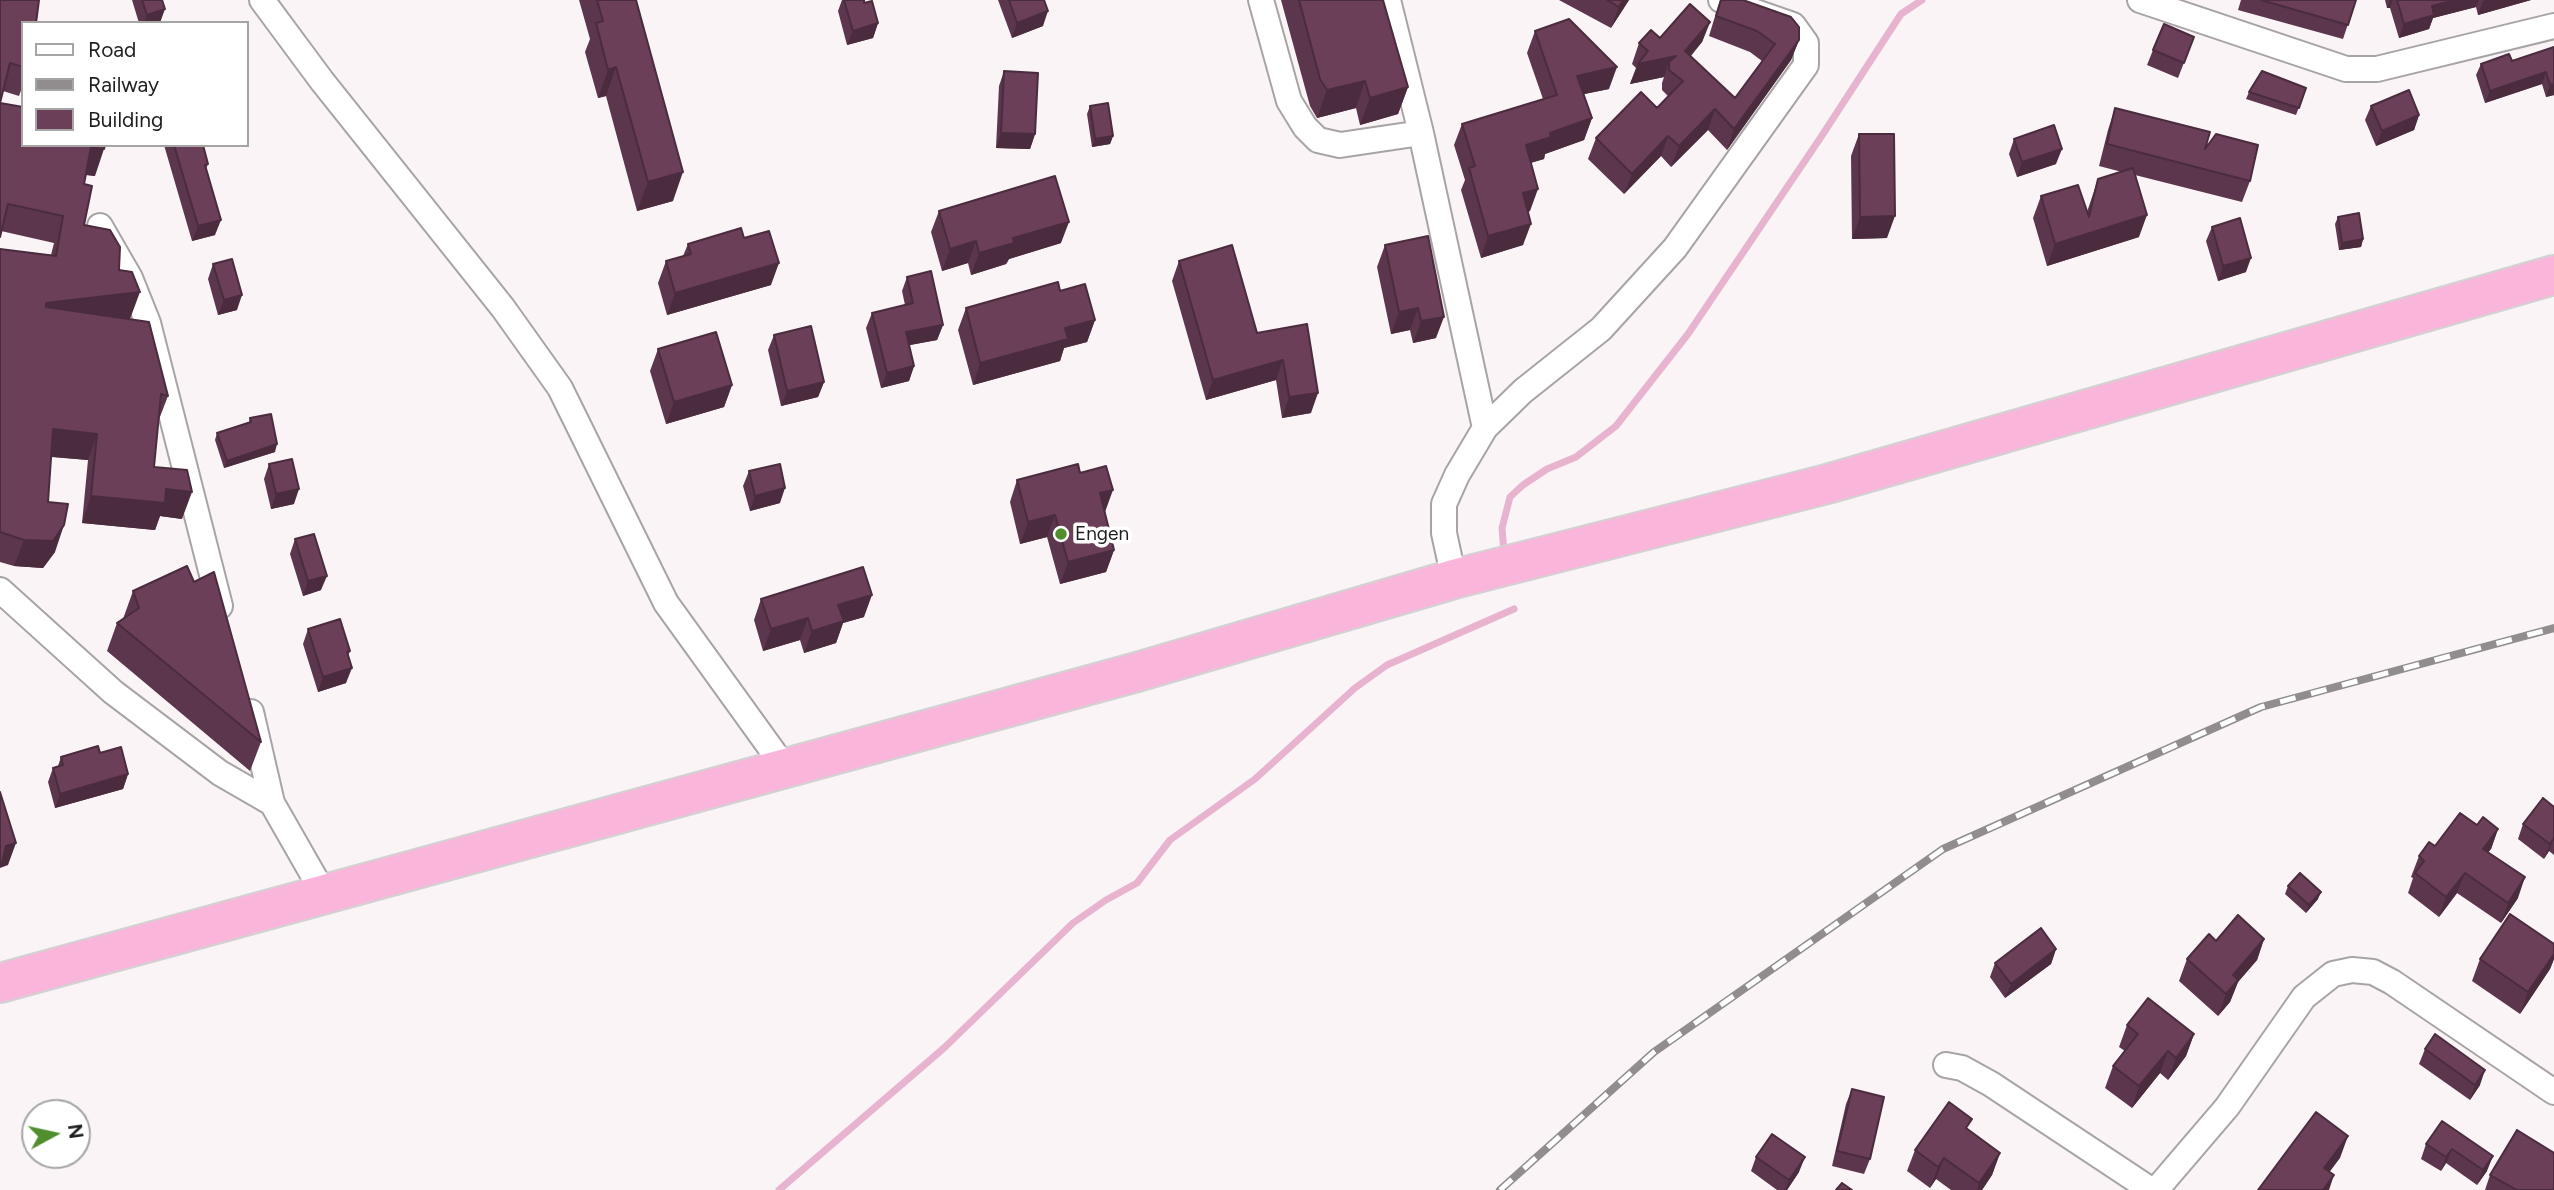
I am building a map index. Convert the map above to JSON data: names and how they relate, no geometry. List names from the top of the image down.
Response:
{
  "places": ["Engen"],
  "legend": ["Road", "Railway", "Building"],
  "north": "right"
}
